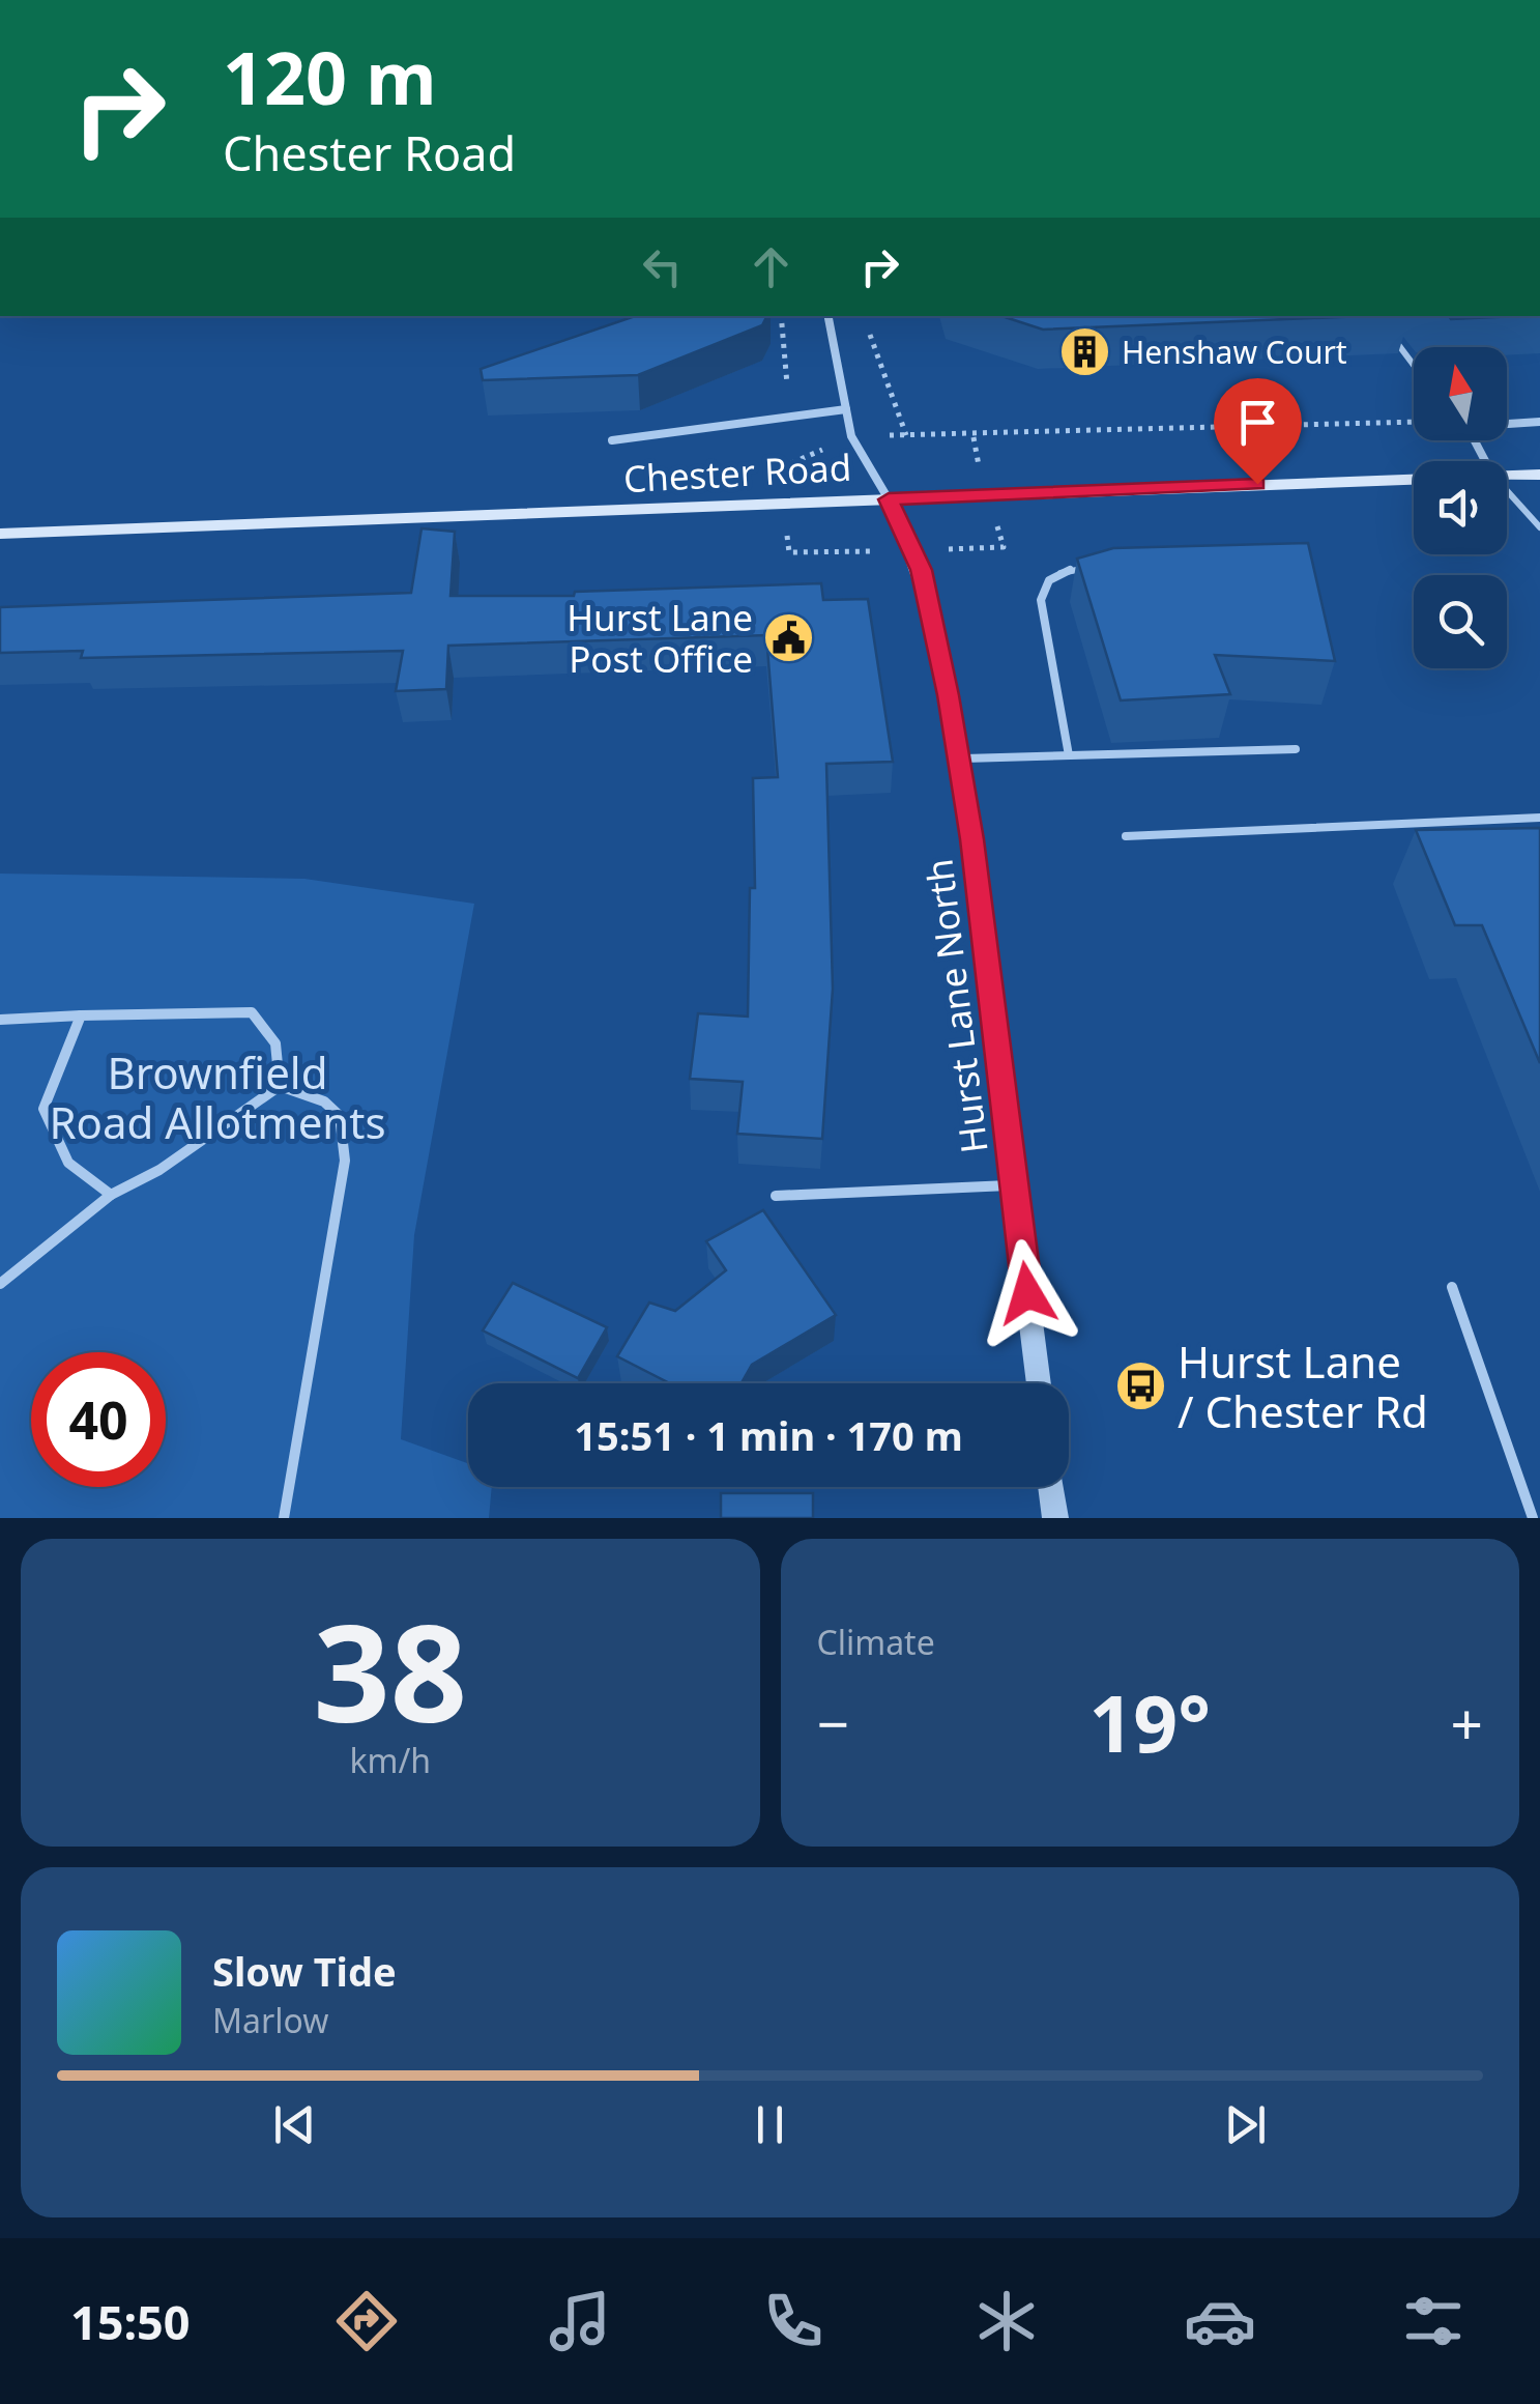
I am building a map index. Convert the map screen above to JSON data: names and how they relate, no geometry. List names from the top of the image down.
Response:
{
  "streets": {
    "main road": ["Chester Road"],
    "street": ["Hurst Lane North"]
  },
  "crossings": [
    ["Chester Road", "Hurst Lane North"]
  ],
  "parks": ["Brownfield Road Allotments"],
  "places": {
    "building": ["Henshaw Court"],
    "public building": ["Hurst Lane Post Office"],
    "bus stop": ["Hurst Lane / Chester Rd"]
  },
  "north": "top",
  "page": {
    "turn": ["120 m", "Chester Road"],
    "limit": "40",
    "trip": "15:51 · 1 min · 170 m",
    "tile": [
      ["38", "km/h"],
      "Climate"
    ],
    "heat": ["−", "19°", "+"],
    "song": ["Slow Tide", "Marlow"],
    "tabs": "15:50"
  }
}
